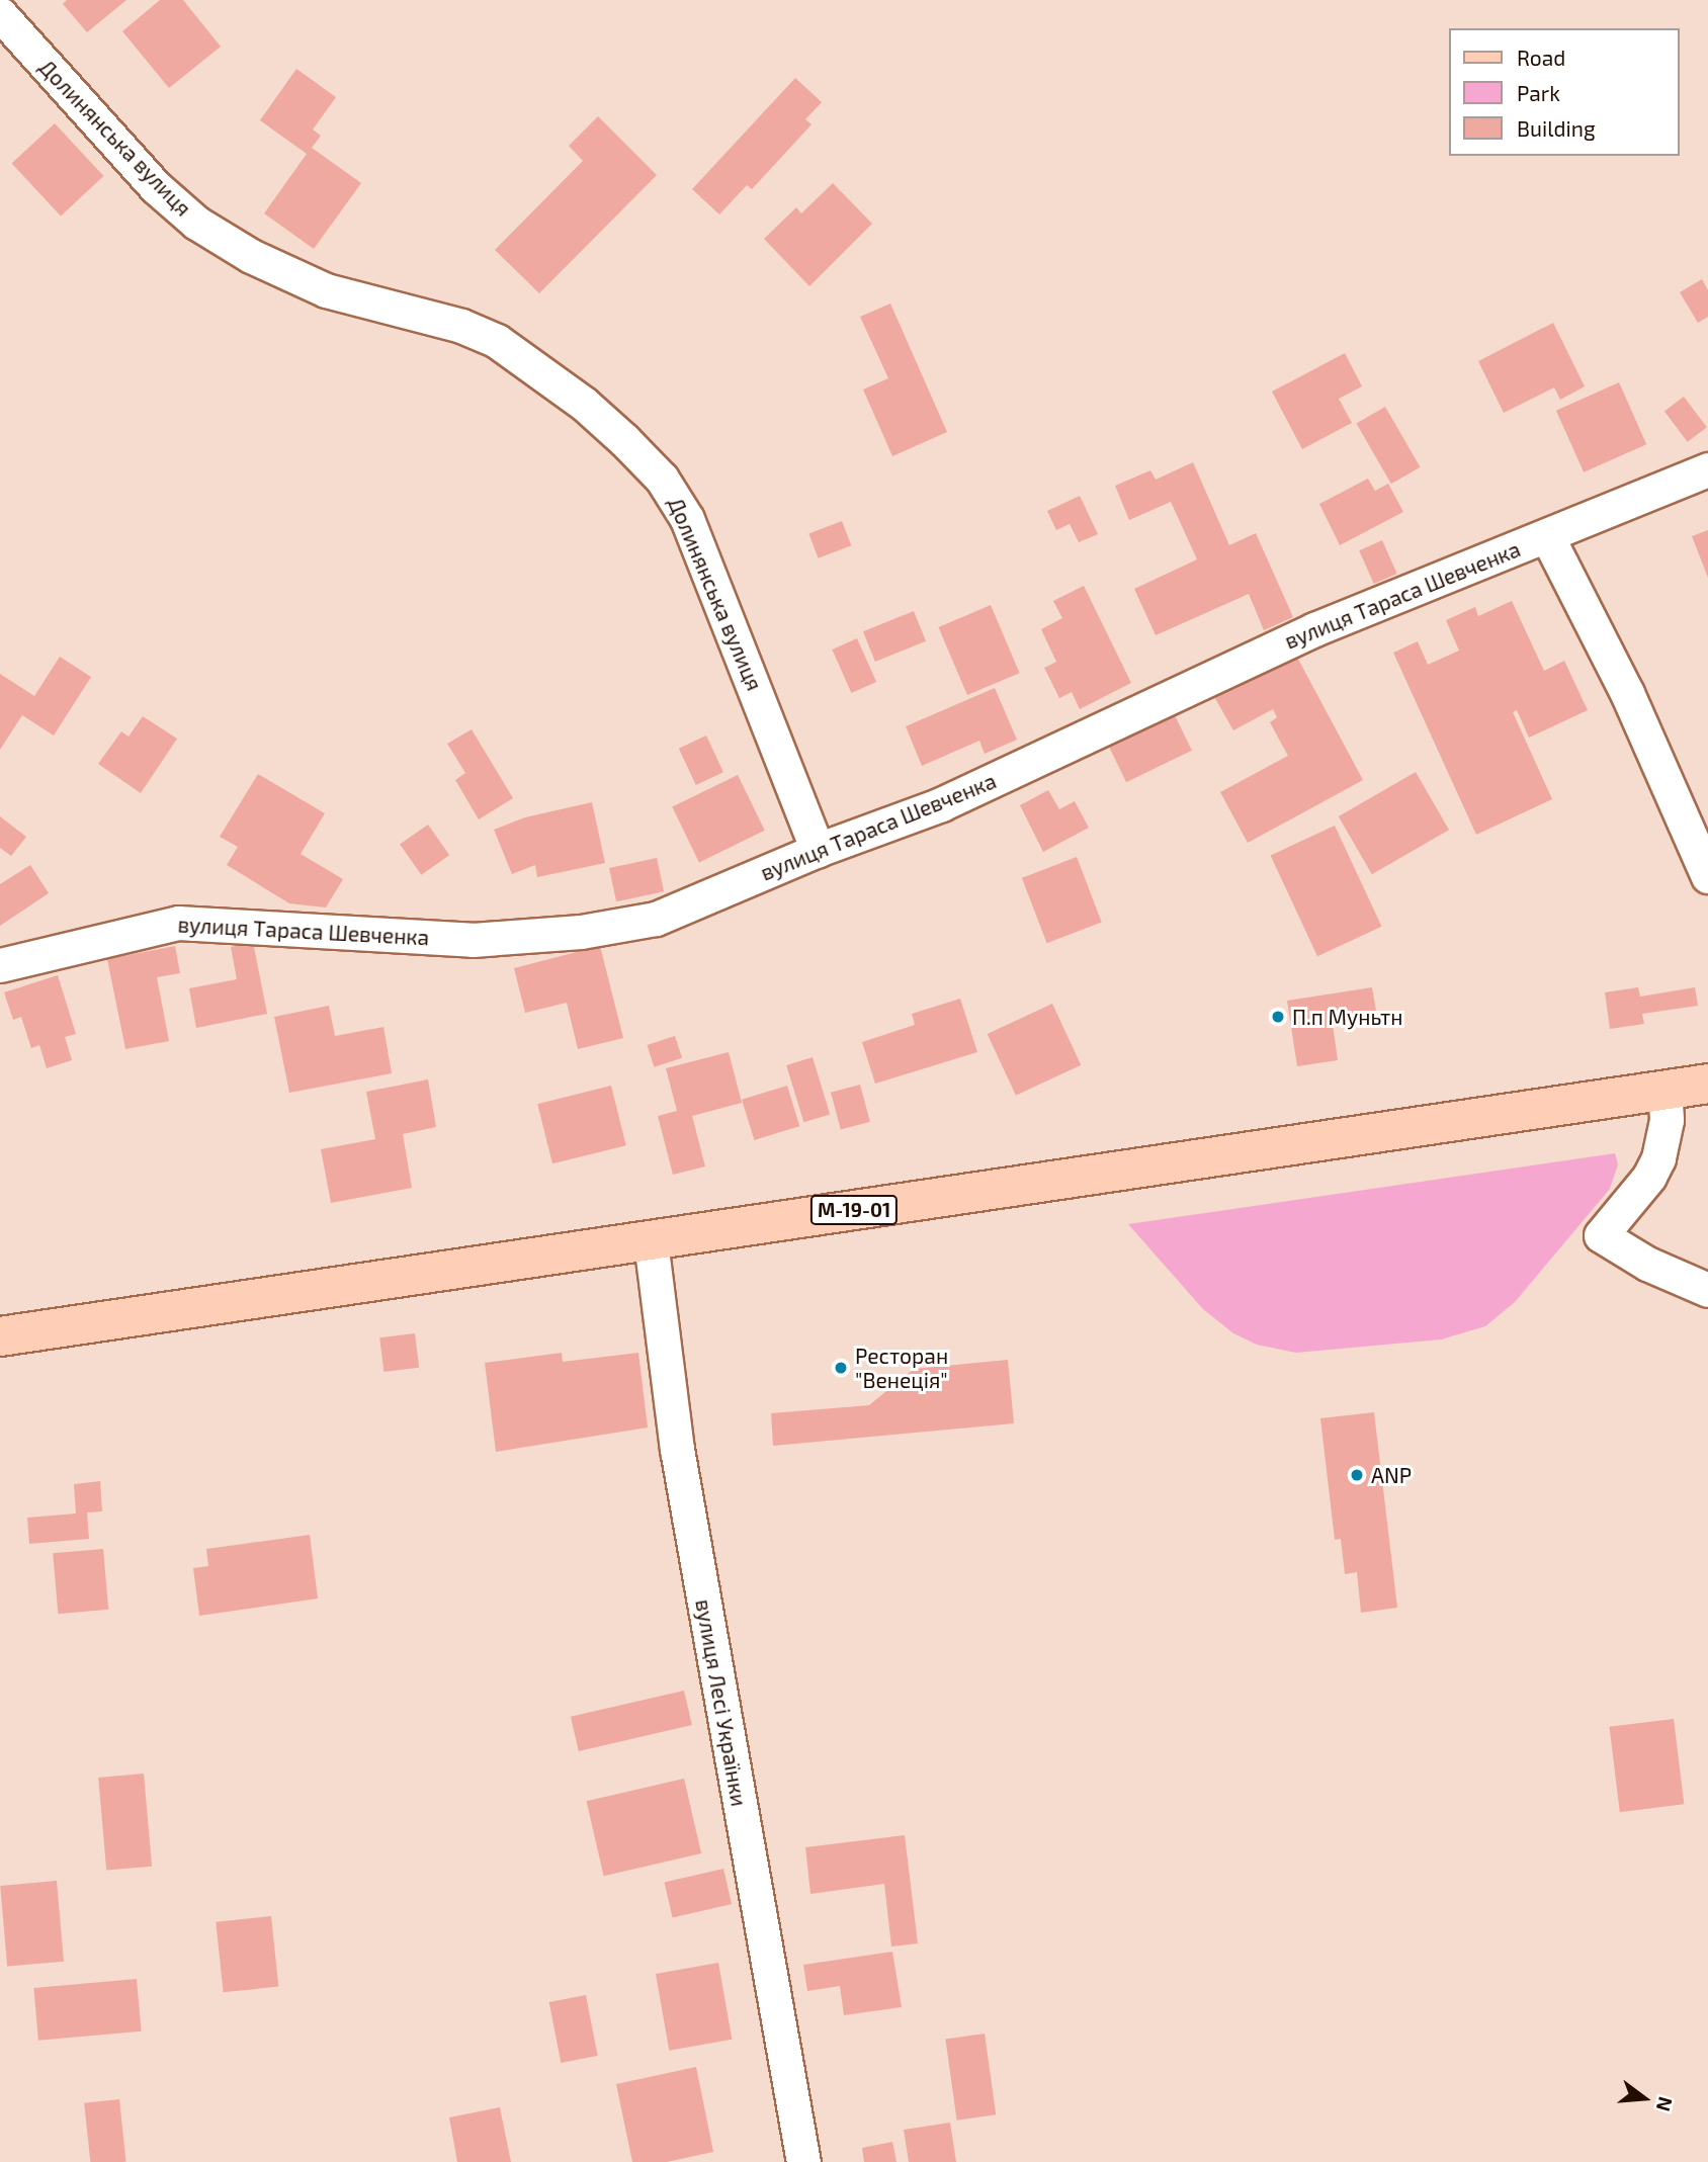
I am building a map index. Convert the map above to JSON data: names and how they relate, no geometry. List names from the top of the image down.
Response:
{
  "streets": {
    "main road": ["М-19-01"],
    "street": ["Долинянська вулиця", "вулиця Тараса Шевченка", "вулиця Лесі Українки"]
  },
  "crossings": [
    ["Долинянська вулиця", "вулиця Тараса Шевченка"],
    ["М-19-01", "вулиця Лесі Українки"]
  ],
  "places": ["П.п Муньтн", "Ресторан \"Венеція\"", "ANP"],
  "legend": ["Road", "Park", "Building"],
  "north": "right"
}
